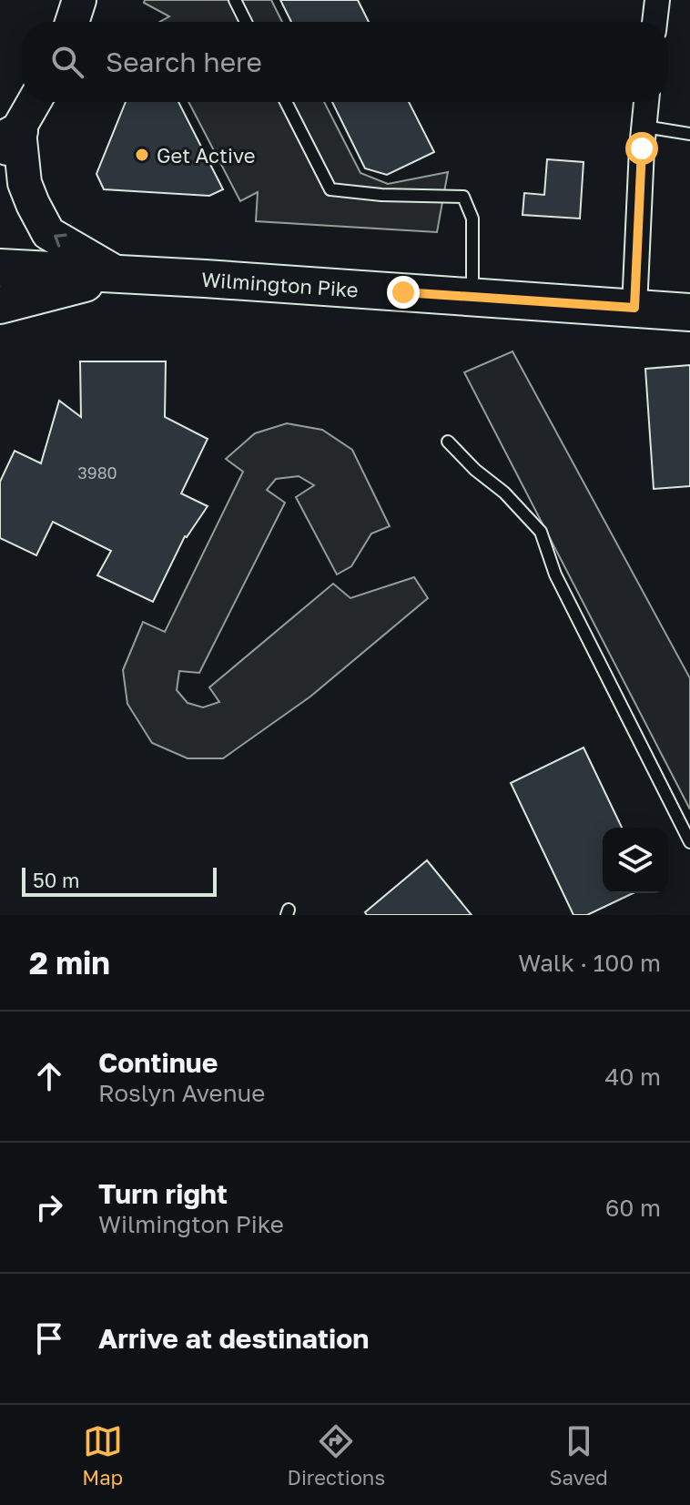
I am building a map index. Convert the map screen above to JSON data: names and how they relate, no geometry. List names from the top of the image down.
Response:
{
  "streets": {
    "main road": ["Wilmington Pike"]
  },
  "places": ["Get Active"],
  "house_numbers": ["3980"],
  "scale_bar": "50 m",
  "page": {
    "search": "Search here",
    "scale": "50 m",
    "heading": ["2 min", "Walk · 100 m"],
    "list": [
      ["Continue", "Roslyn Avenue", "40 m"],
      ["Turn right", "Wilmington Pike", "60 m"],
      "Arrive at destination"
    ],
    "nav": ["Map", "Directions", "Saved"]
  }
}
